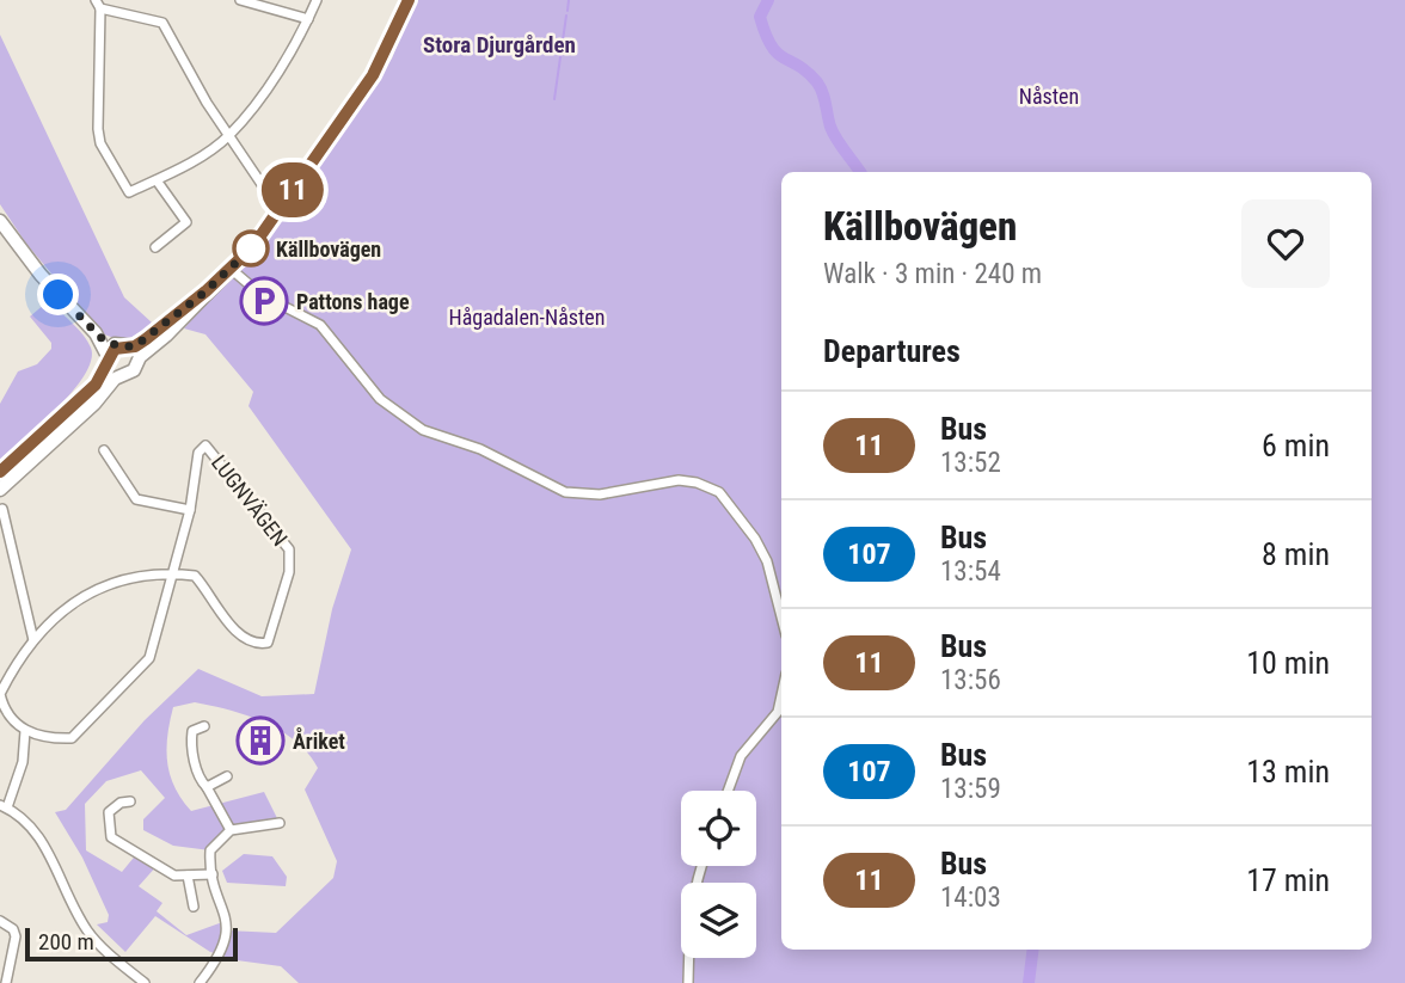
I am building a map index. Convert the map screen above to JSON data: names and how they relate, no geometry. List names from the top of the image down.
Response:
{
  "streets": {
    "street": ["LUGNVÄGEN"]
  },
  "districts": ["Stora Djurgården"],
  "parks": ["Nåsten", "Hågadalen-Nåsten"],
  "places": {
    "other": ["Källbovägen"],
    "parking": ["Pattons hage"],
    "building": ["Åriket"]
  },
  "lines": ["bus line 11"],
  "scale_bar": "200 m",
  "page": {
    "on_map": "11",
    "heading": [
      ["Källbovägen", "Walk · 3 min · 240 m"],
      "Departures"
    ],
    "list": [
      {
        "mark": "11",
        "name": "Bus",
        "note": "13:52",
        "value": "6 min"
      },
      {
        "mark": "107",
        "name": "Bus",
        "note": "13:54",
        "value": "8 min"
      },
      {
        "mark": "11",
        "name": "Bus",
        "note": "13:56",
        "value": "10 min"
      },
      {
        "mark": "107",
        "name": "Bus",
        "note": "13:59",
        "value": "13 min"
      },
      {
        "mark": "11",
        "name": "Bus",
        "note": "14:03",
        "value": "17 min"
      }
    ],
    "scale": "200 m"
  }
}
